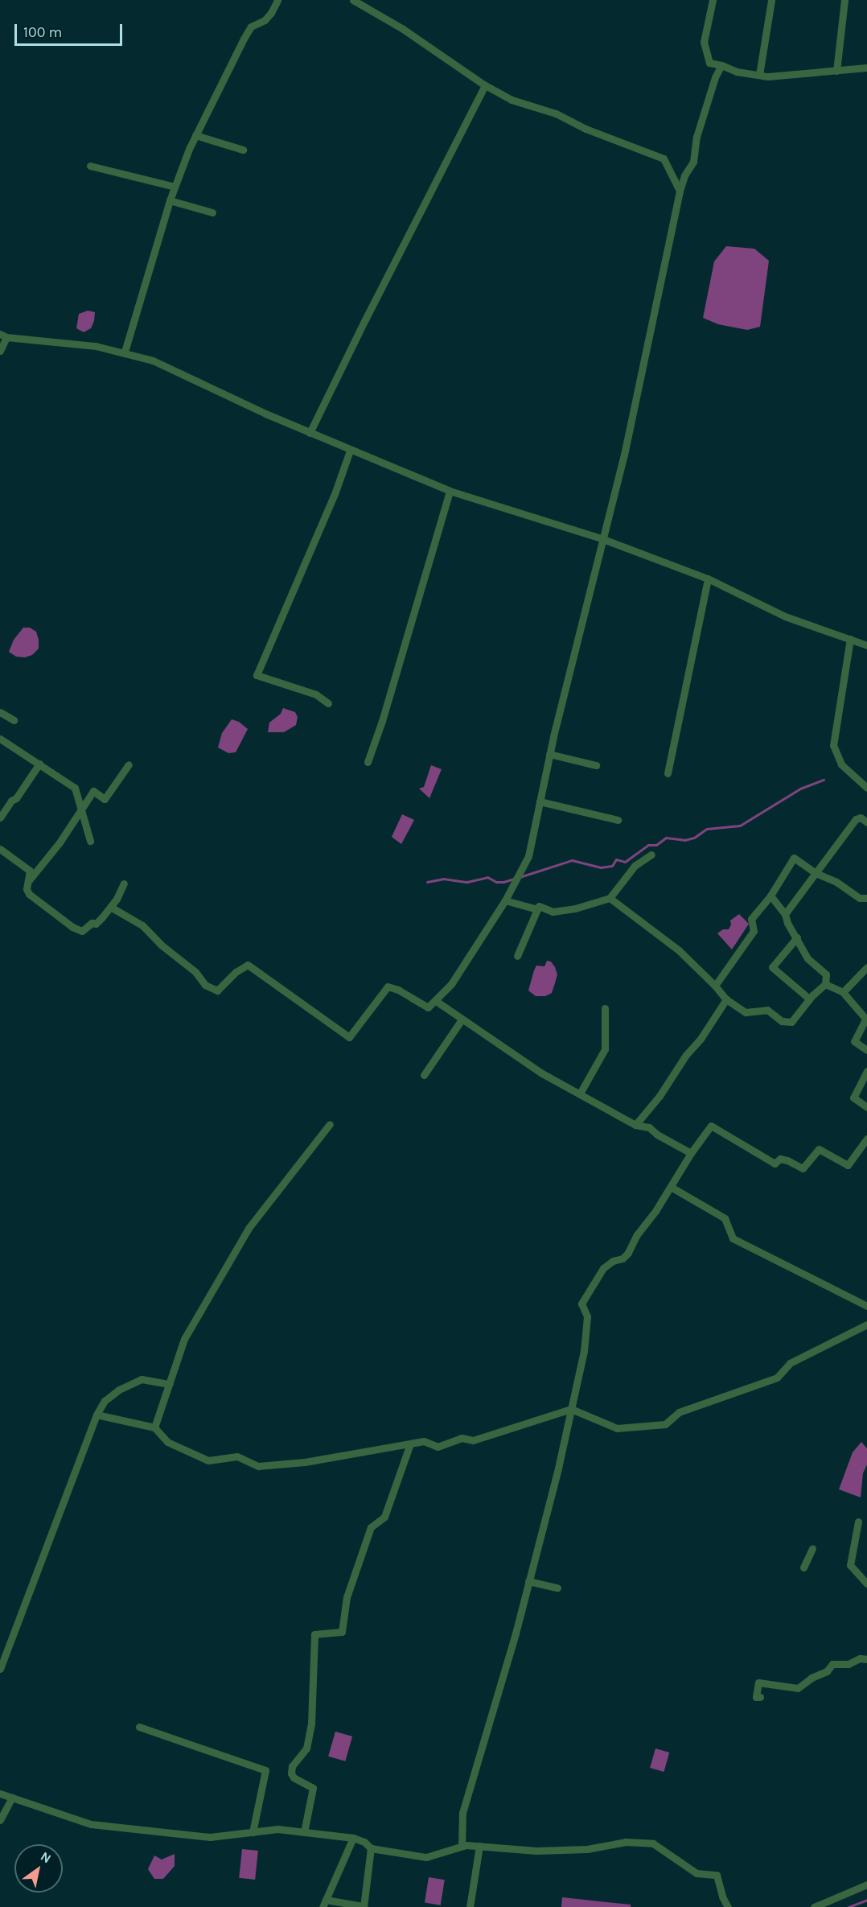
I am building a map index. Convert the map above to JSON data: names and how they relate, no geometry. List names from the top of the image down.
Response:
{
  "scale_bar": "100 m",
  "north": "top right"
}
